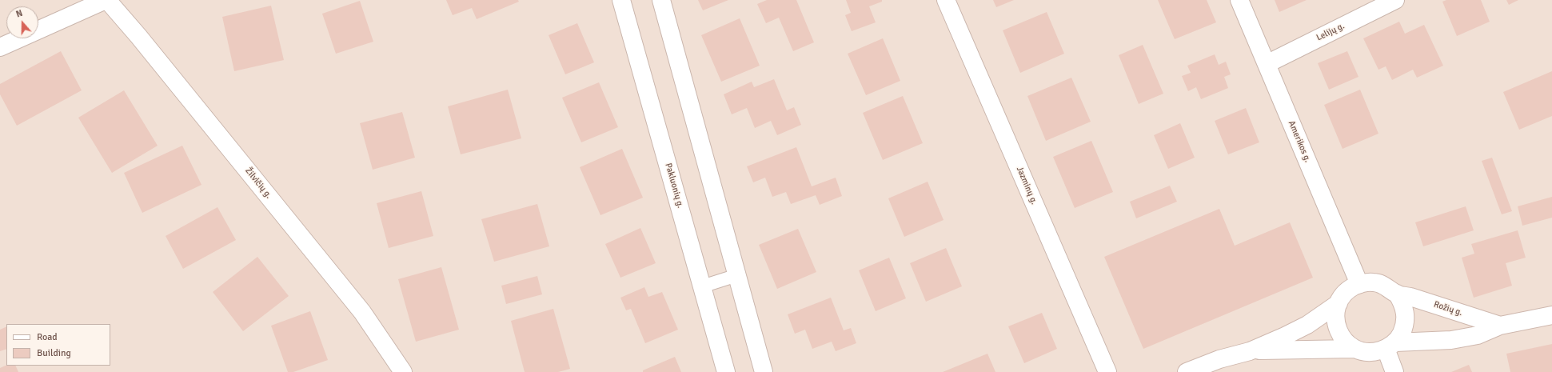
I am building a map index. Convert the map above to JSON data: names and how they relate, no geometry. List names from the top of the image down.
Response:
{
  "streets": {
    "street": [
      "Lelijų g.",
      "Amerikos g.",
      "Žilvičių g.",
      "Pakluonių g.",
      "Jazminų g.",
      "Rožių g."
    ]
  },
  "crossings": [
    ["Lelijų g.", "Amerikos g."],
    ["Amerikos g.", "Rožių g."]
  ],
  "legend": ["Road", "Building"],
  "north": "top"
}
